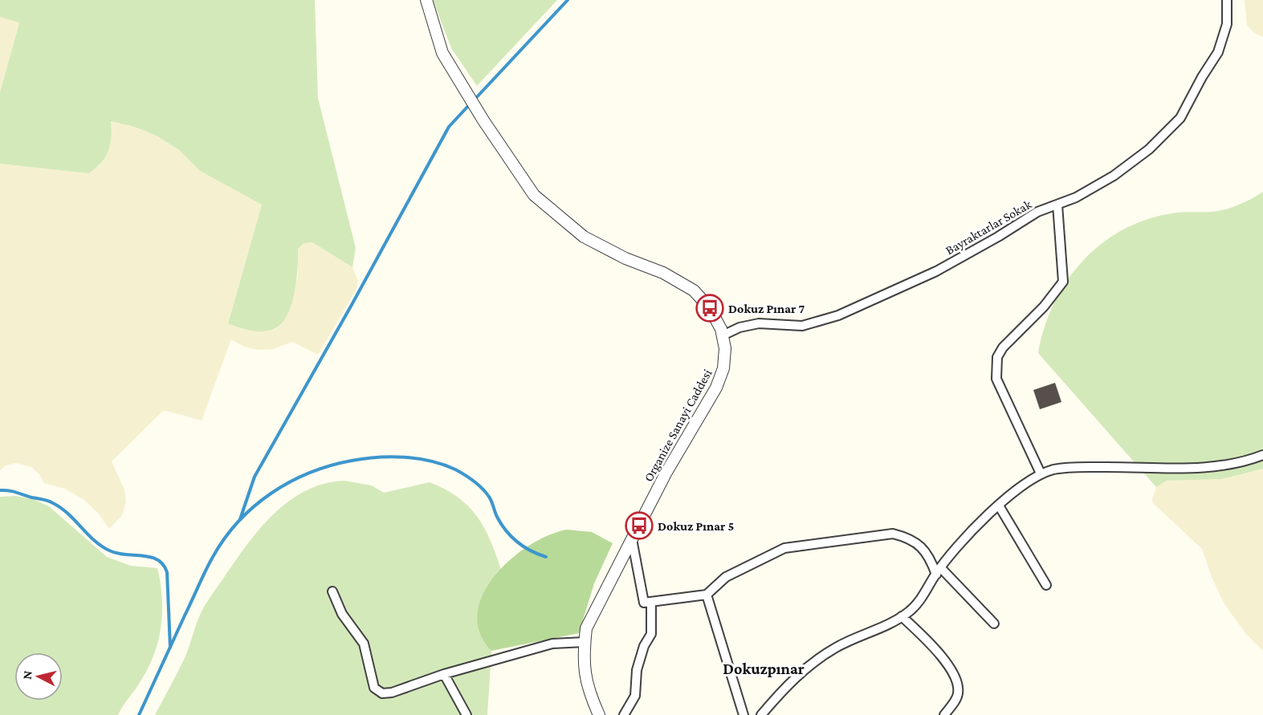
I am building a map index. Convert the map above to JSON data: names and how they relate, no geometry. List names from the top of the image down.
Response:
{
  "streets": {
    "street": ["Bayraktarlar Sokak", "Organize Sanayi Caddesi"]
  },
  "crossings": [
    ["Bayraktarlar Sokak", "Organize Sanayi Caddesi"]
  ],
  "districts": ["Dokuzpınar"],
  "places": {
    "bus stop": ["Dokuz Pınar 7", "Dokuz Pınar 5"]
  },
  "north": "left"
}
